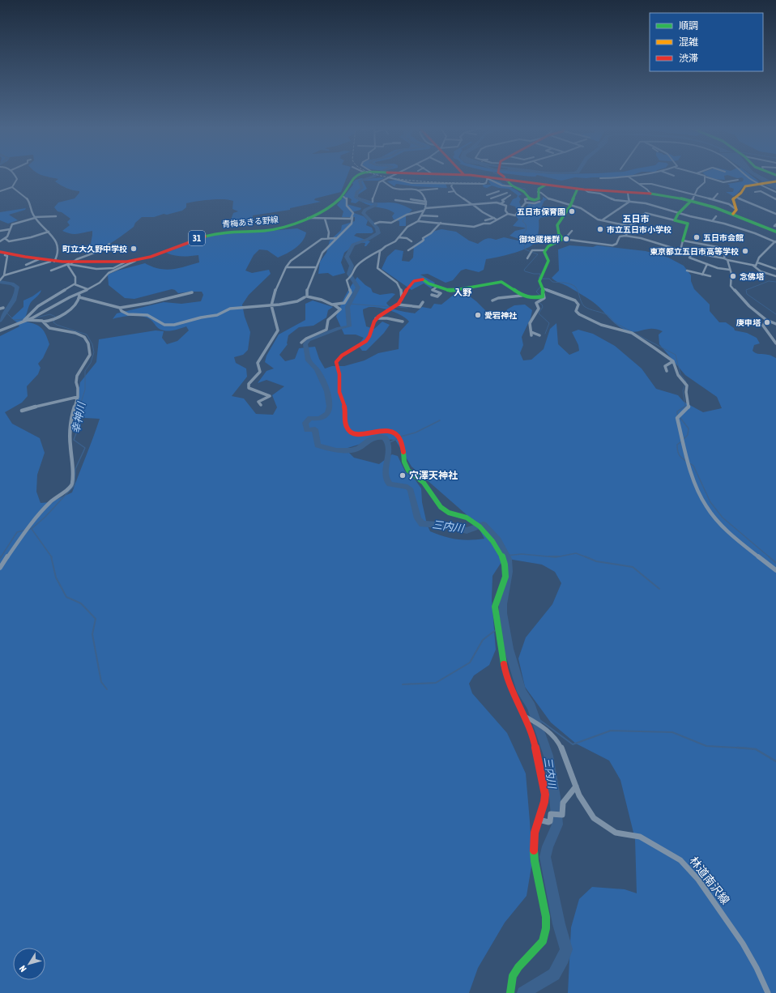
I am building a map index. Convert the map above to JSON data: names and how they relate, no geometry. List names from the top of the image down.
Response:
{
  "streets": {
    "main road": ["青梅あきる野線", "31"],
    "street": ["林道南沢線"]
  },
  "districts": ["五日市", "入野"],
  "water": ["幸神川", "三内川"],
  "places": [
    "五日市保育園",
    "市立五日市小学校",
    "五日市会館",
    "御地蔵様群",
    "町立大久野中学校",
    "東京都立五日市高等学校",
    "念佛塔",
    "愛宕神社",
    "庚申塔",
    "穴澤天神社"
  ],
  "legend": ["順調", "混雑", "渋滞"],
  "north": "bottom left"
}
